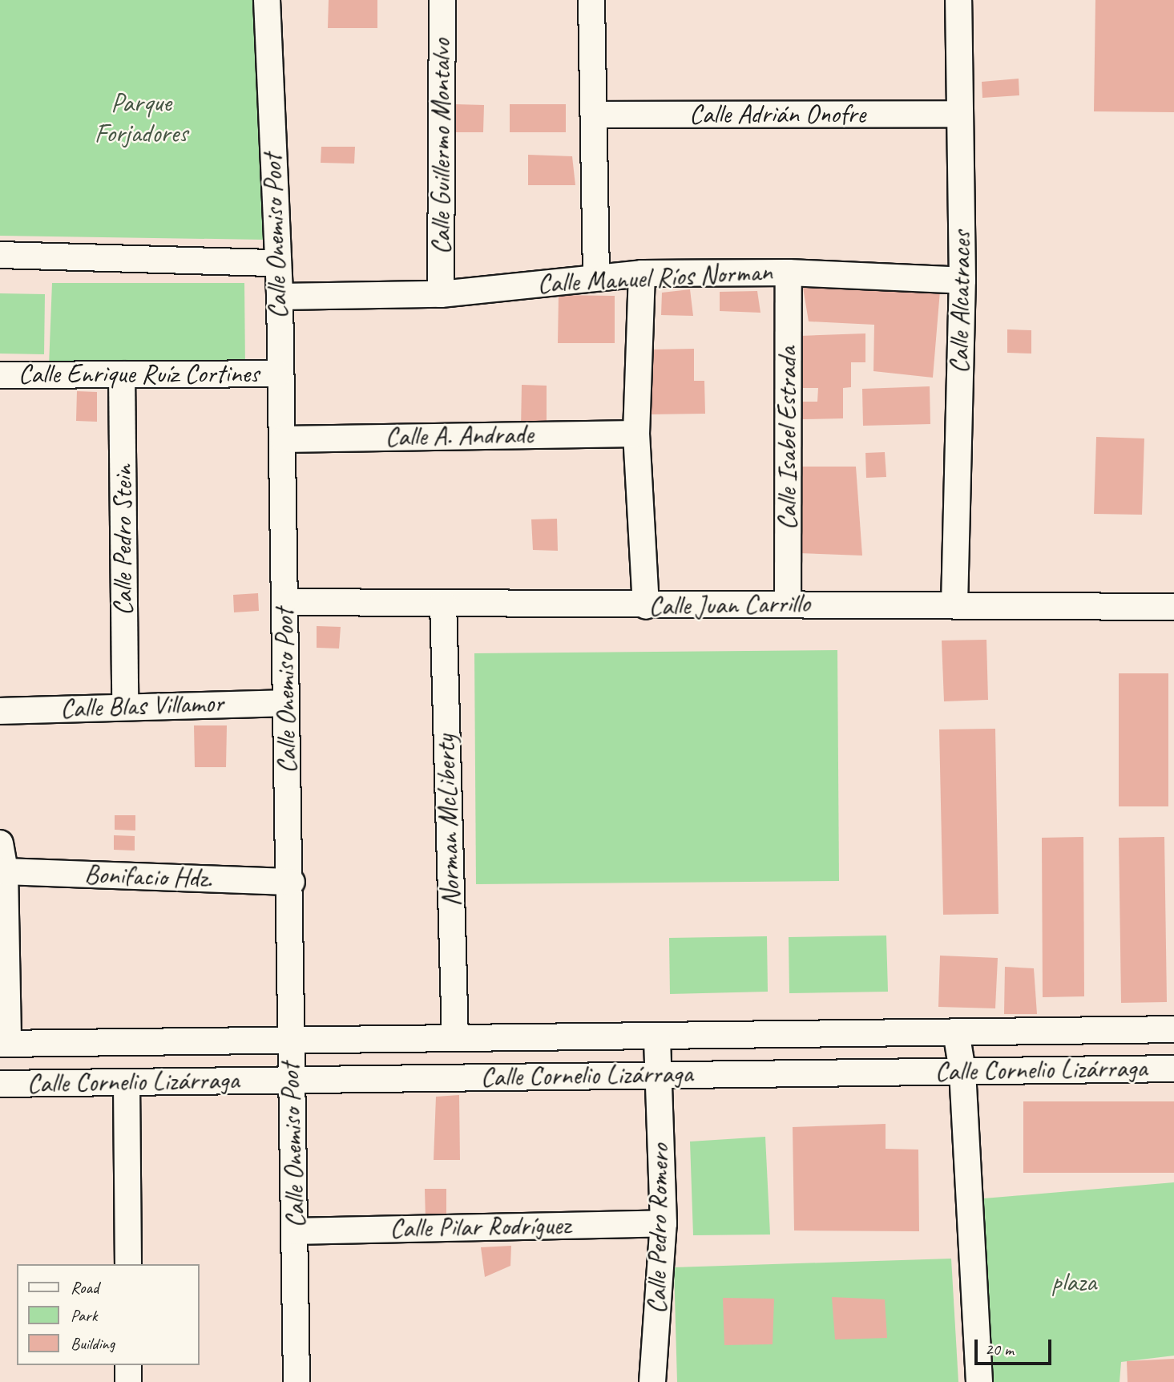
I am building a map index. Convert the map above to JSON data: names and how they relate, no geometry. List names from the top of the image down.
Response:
{
  "streets": {
    "street": [
      "Calle Adrián Onofre",
      "Calle Guillermo Montalvo",
      "Calle Onemiso Poot",
      "Calle Manuel Ríos Norman",
      "Calle Alcatraces",
      "Calle Enrique Ruíz Cortines",
      "Calle A. Andrade",
      "Calle Isabel Estrada",
      "Calle Pedro Stein",
      "Calle Juan Carrillo",
      "Calle Blas Villamor",
      "Norman McLiberty",
      "Bonifacio Hdz.",
      "Calle Cornelio Lizárraga",
      "Calle Pilar Rodríguez",
      "Calle Pedro Romero"
    ]
  },
  "crossings": [
    ["Calle Adrián Onofre", "Calle Alcatraces"],
    ["Calle Guillermo Montalvo", "Calle Manuel Ríos Norman"],
    ["Calle Onemiso Poot", "Calle Manuel Ríos Norman"],
    ["Calle Onemiso Poot", "Calle Enrique Ruíz Cortines"],
    ["Calle Onemiso Poot", "Calle A. Andrade"],
    ["Calle Onemiso Poot", "Calle Juan Carrillo"],
    ["Calle Onemiso Poot", "Calle Blas Villamor"],
    ["Calle Onemiso Poot", "Bonifacio Hdz."],
    ["Calle Onemiso Poot", "Calle Cornelio Lizárraga"],
    ["Calle Onemiso Poot", "Calle Pilar Rodríguez"],
    ["Calle Manuel Ríos Norman", "Calle Alcatraces"],
    ["Calle Manuel Ríos Norman", "Calle Isabel Estrada"],
    ["Calle Alcatraces", "Calle Juan Carrillo"],
    ["Calle Enrique Ruíz Cortines", "Calle Pedro Stein"],
    ["Calle Isabel Estrada", "Calle Juan Carrillo"],
    ["Calle Pedro Stein", "Calle Blas Villamor"],
    ["Calle Juan Carrillo", "Norman McLiberty"],
    ["Norman McLiberty", "Calle Cornelio Lizárraga"],
    ["Calle Cornelio Lizárraga", "Calle Pedro Romero"],
    ["Calle Pilar Rodríguez", "Calle Pedro Romero"]
  ],
  "parks": ["Parque Forjadores", "plaza"],
  "legend": ["Road", "Park", "Building"],
  "scale_bar": "20 m"
}
